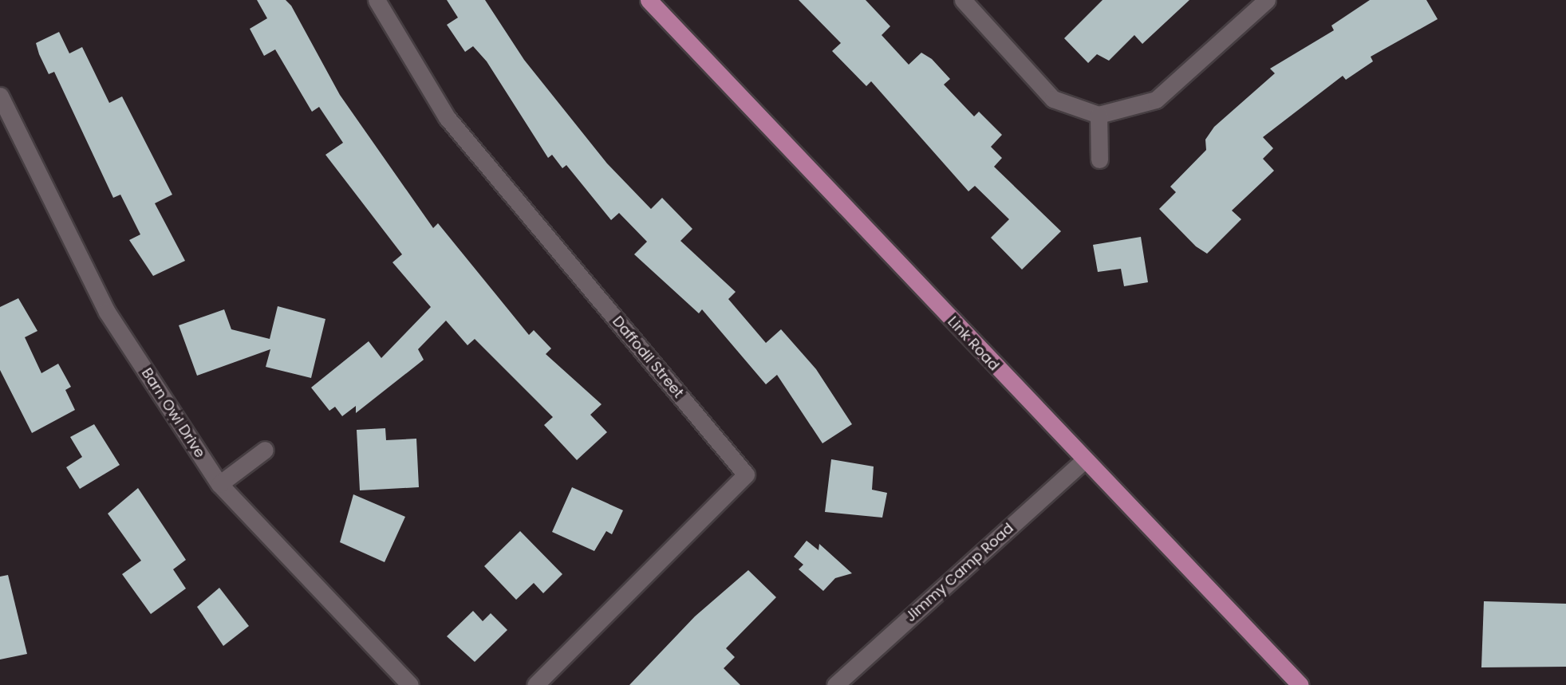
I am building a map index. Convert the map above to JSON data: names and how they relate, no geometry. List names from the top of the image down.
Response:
{
  "streets": {
    "main road": ["Link Road"],
    "street": ["Daffodil Street", "Barn Owl Drive", "Jimmy Camp Road"]
  },
  "crossings": [
    ["Link Road", "Jimmy Camp Road"]
  ]
}
